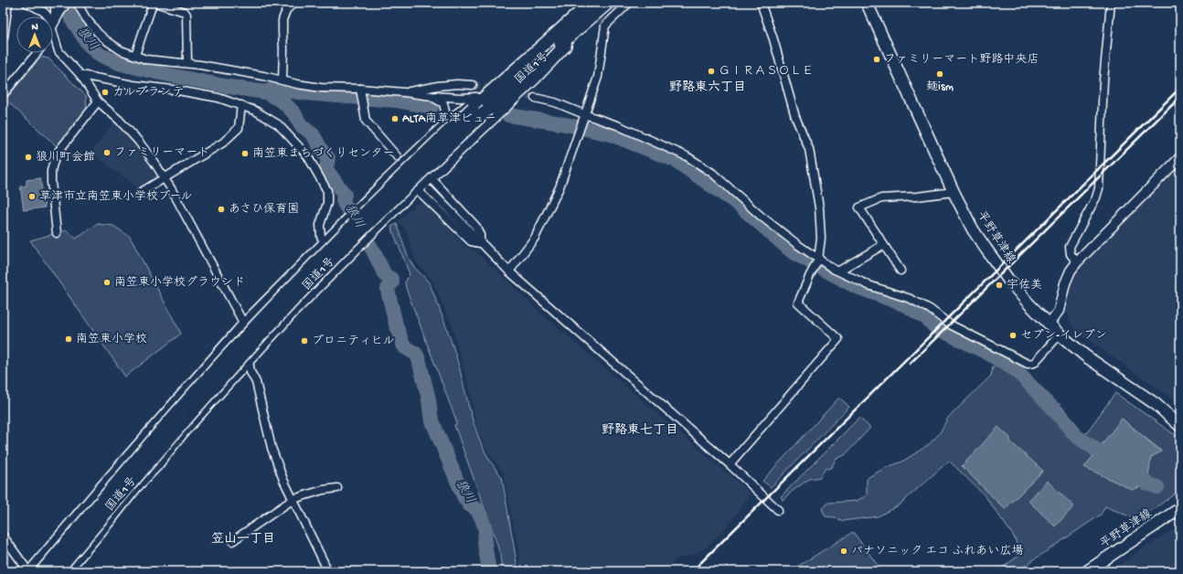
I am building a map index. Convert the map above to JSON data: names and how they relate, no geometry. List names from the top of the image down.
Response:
{
  "streets": {
    "highway": ["国道1号"],
    "main road": ["平野草津線"]
  },
  "districts": ["野路東六丁目", "野路東七丁目", "笠山一丁目"],
  "water": ["狼川"],
  "places": [
    "ファミリーマート野路中央店",
    "ＧＩＲＡＳＯＬＥ",
    "麺ism",
    "カルブランテ",
    "ALTA南草津ビュー",
    "ファミリーマート",
    "南笠東まちづくりセンター",
    "狼川町会館",
    "草津市立南笠東小学校プール",
    "あさひ保育園",
    "南笠東小学校グラウンド",
    "宇佐美",
    "セブン-イレブン",
    "南笠東小学校",
    "プロニティヒル",
    "パナソニック エコ ふれあい広場"
  ],
  "north": "top"
}
